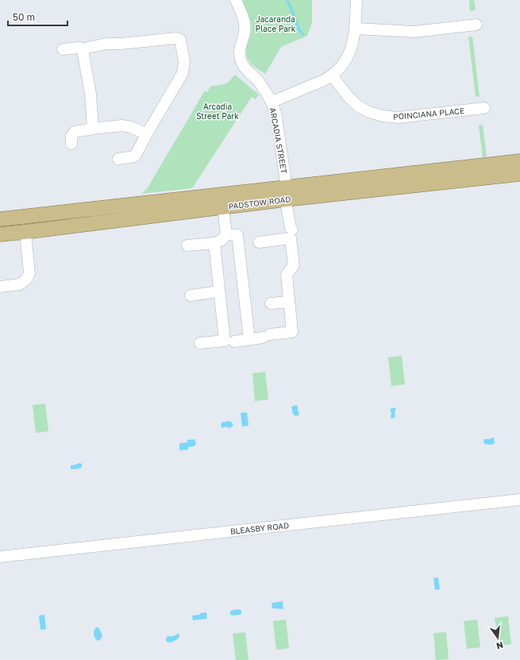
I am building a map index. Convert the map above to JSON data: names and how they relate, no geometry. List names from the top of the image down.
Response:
{
  "streets": {
    "main road": ["PADSTOW ROAD"],
    "street": ["POINCIANA PLACE", "ARCADIA STREET", "BLEASBY ROAD"]
  },
  "crossings": [
    ["ARCADIA STREET", "PADSTOW ROAD"]
  ],
  "parks": ["Jacaranda Place Park", "Arcadia Street Park"],
  "scale_bar": "50 m",
  "north": "bottom"
}
